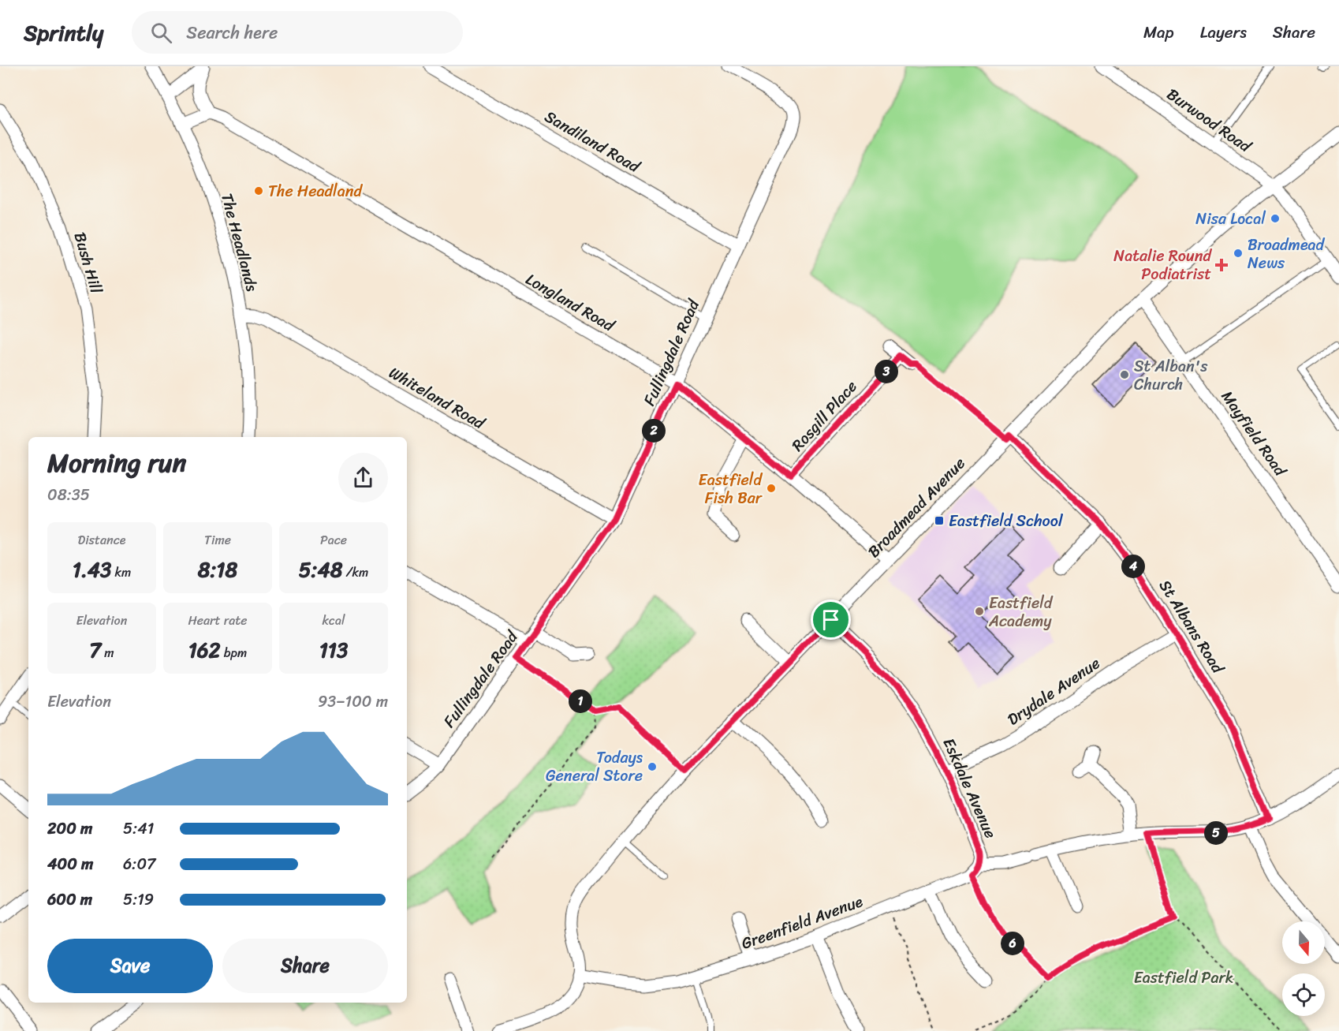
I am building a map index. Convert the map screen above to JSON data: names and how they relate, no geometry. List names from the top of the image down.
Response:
{
  "streets": {
    "street": [
      "Burwood Road",
      "Sandiland Road",
      "The Headlands",
      "Bush Hill",
      "Longland Road",
      "Fullingdale Road",
      "Whiteland Road",
      "Rosgill Place",
      "Mayfield Road",
      "Broadmead Avenue",
      "St Albans Road",
      "Drydale Avenue",
      "Eskdale Avenue",
      "Greenfield Avenue"
    ]
  },
  "crossings": [
    ["Burwood Road", "Broadmead Avenue"],
    ["Sandiland Road", "Fullingdale Road"],
    ["The Headlands", "Whiteland Road"],
    ["Longland Road", "Fullingdale Road"],
    ["Longland Road", "Rosgill Place"],
    ["Longland Road", "Broadmead Avenue"],
    ["Fullingdale Road", "Whiteland Road"],
    ["Mayfield Road", "Broadmead Avenue"],
    ["Broadmead Avenue", "St Albans Road"],
    ["Broadmead Avenue", "Eskdale Avenue"],
    ["Broadmead Avenue", "Greenfield Avenue"],
    ["St Albans Road", "Drydale Avenue"],
    ["St Albans Road", "Greenfield Avenue"],
    ["Drydale Avenue", "Eskdale Avenue"],
    ["Eskdale Avenue", "Greenfield Avenue"]
  ],
  "parks": ["Eastfield Park"],
  "places": {
    "other": [
      "The Headland",
      "Nisa Local",
      "Broadmead News",
      "St Alban's Church",
      "Eastfield Fish Bar",
      "Eastfield Academy",
      "Todays General Store"
    ],
    "health": ["Natalie Round Podiatrist"],
    "transit": ["Eastfield School"]
  },
  "north": "bottom",
  "page": {
    "header": "Sprintly",
    "search": "Search here",
    "nav": ["Map", "Layers", "Share"],
    "pins": [
      "3",
      "2",
      "4",
      "1",
      "5",
      "6"
    ],
    "heading": ["Morning run", "08:35"],
    "stats": [
      ["Distance", "1.43 km"],
      ["Time", "8:18"],
      ["Pace", "5:48 /km"],
      ["Elevation", "7 m"],
      ["Heart rate", "162 bpm"],
      ["kcal", "113"]
    ],
    "chart": ["Elevation", "93–100 m"],
    "list": [
      {
        "name": "200 m",
        "note": "5:41"
      },
      {
        "name": "400 m",
        "note": "6:07"
      },
      {
        "name": "600 m",
        "note": "5:19"
      }
    ],
    "buttons": ["Save", "Share"]
  }
}
